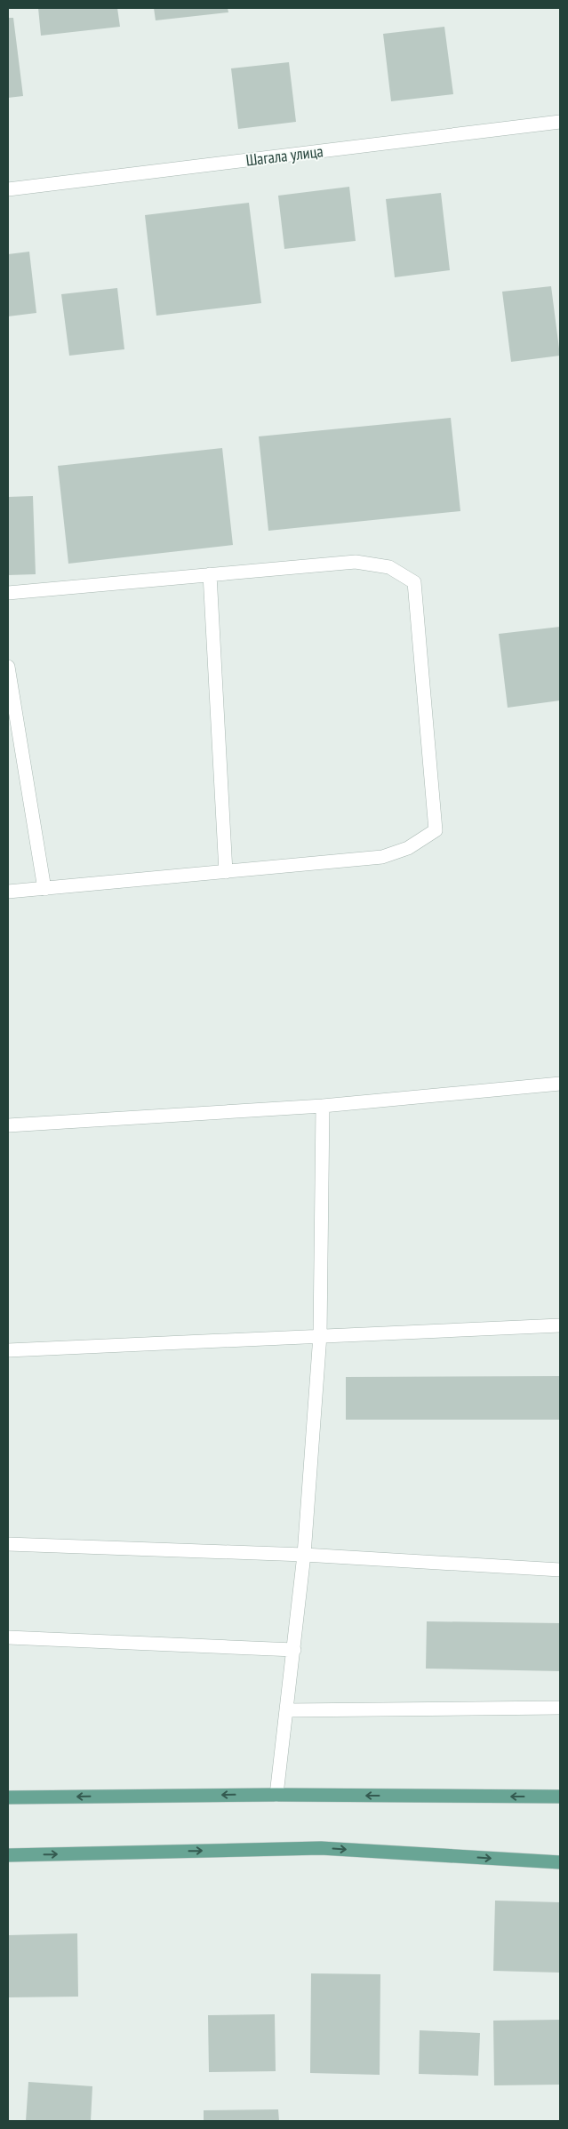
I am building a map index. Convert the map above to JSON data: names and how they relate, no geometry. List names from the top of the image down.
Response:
{
  "streets": {
    "street": ["Шагала улица"]
  }
}
